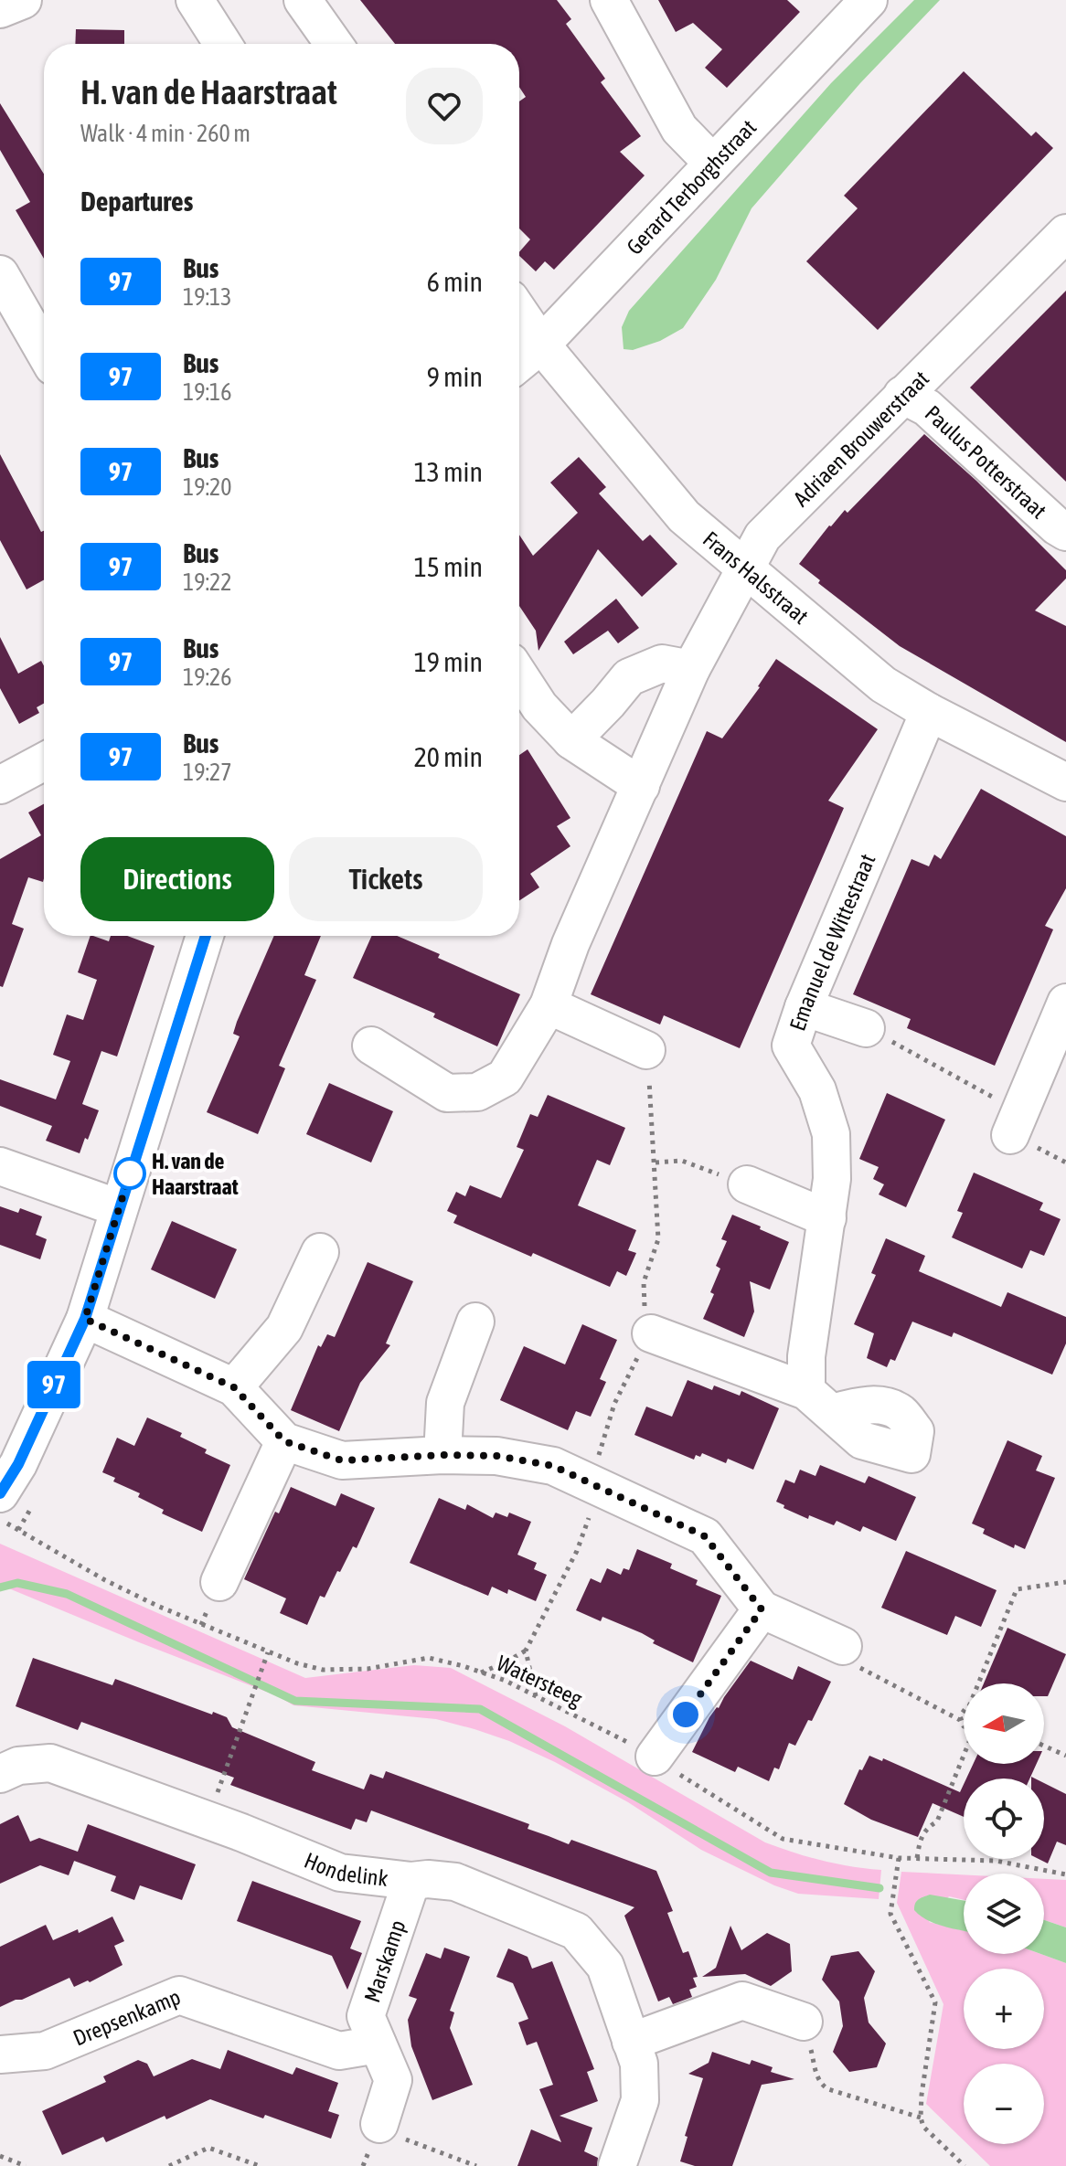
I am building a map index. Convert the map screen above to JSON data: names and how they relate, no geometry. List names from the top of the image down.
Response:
{
  "streets": {
    "street": [
      "Gerard Terborghstraat",
      "Adriaen Brouwerstraat",
      "Paulus Potterstraat",
      "Frans Halsstraat",
      "Emanuel de Wittestraat",
      "Hondelink",
      "Marskamp",
      "Drepsenkamp"
    ],
    "path": ["Watersteeg"]
  },
  "crossings": [
    ["Gerard Terborghstraat", "Frans Halsstraat"],
    ["Adriaen Brouwerstraat", "Paulus Potterstraat"],
    ["Adriaen Brouwerstraat", "Frans Halsstraat"],
    ["Frans Halsstraat", "Emanuel de Wittestraat"],
    ["Hondelink", "Marskamp"],
    ["Marskamp", "Drepsenkamp"]
  ],
  "places": ["H. van de Haarstraat"],
  "lines": ["bus line 97"],
  "north": "left",
  "page": {
    "on_map": "97",
    "heading": [
      ["H. van de Haarstraat", "Walk · 4 min · 260 m"],
      "Departures"
    ],
    "list": [
      {
        "mark": "97",
        "name": "Bus",
        "note": "19:13",
        "value": "6 min"
      },
      {
        "mark": "97",
        "name": "Bus",
        "note": "19:16",
        "value": "9 min"
      },
      {
        "mark": "97",
        "name": "Bus",
        "note": "19:20",
        "value": "13 min"
      },
      {
        "mark": "97",
        "name": "Bus",
        "note": "19:22",
        "value": "15 min"
      },
      {
        "mark": "97",
        "name": "Bus",
        "note": "19:26",
        "value": "19 min"
      },
      {
        "mark": "97",
        "name": "Bus",
        "note": "19:27",
        "value": "20 min"
      }
    ],
    "buttons": ["Directions", "Tickets"],
    "map_buttons": ["+", "−"]
  }
}
